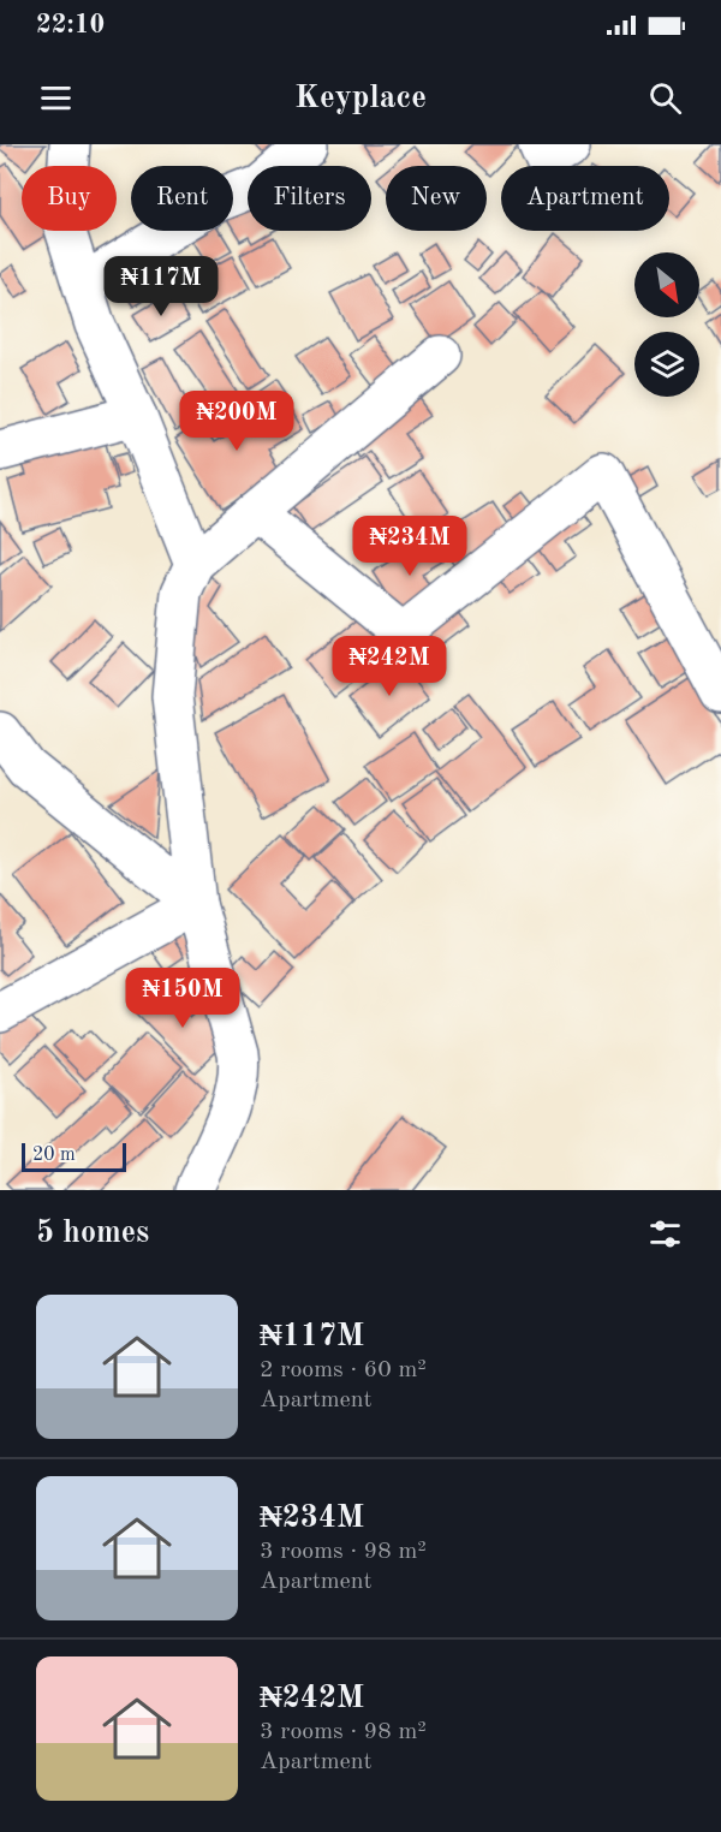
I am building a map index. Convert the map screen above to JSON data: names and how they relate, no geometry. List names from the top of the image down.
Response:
{
  "scale_bar": "20 m",
  "north": "bottom right",
  "page": {
    "status": "22:10",
    "header": "Keyplace",
    "chip": [
      "Buy",
      "Rent",
      "Filters",
      "New",
      "Apartment"
    ],
    "price": [
      "₦117M",
      "₦200M",
      "₦234M",
      "₦242M",
      "₦150M"
    ],
    "scale": "20 m",
    "heading": "5 homes",
    "list": [
      {
        "name": "₦117M",
        "note": "2 rooms · 60 m² · Apartment"
      },
      {
        "name": "₦234M",
        "note": "3 rooms · 98 m² · Apartment"
      },
      {
        "name": "₦242M",
        "note": "3 rooms · 98 m² · Apartment"
      }
    ]
  }
}
